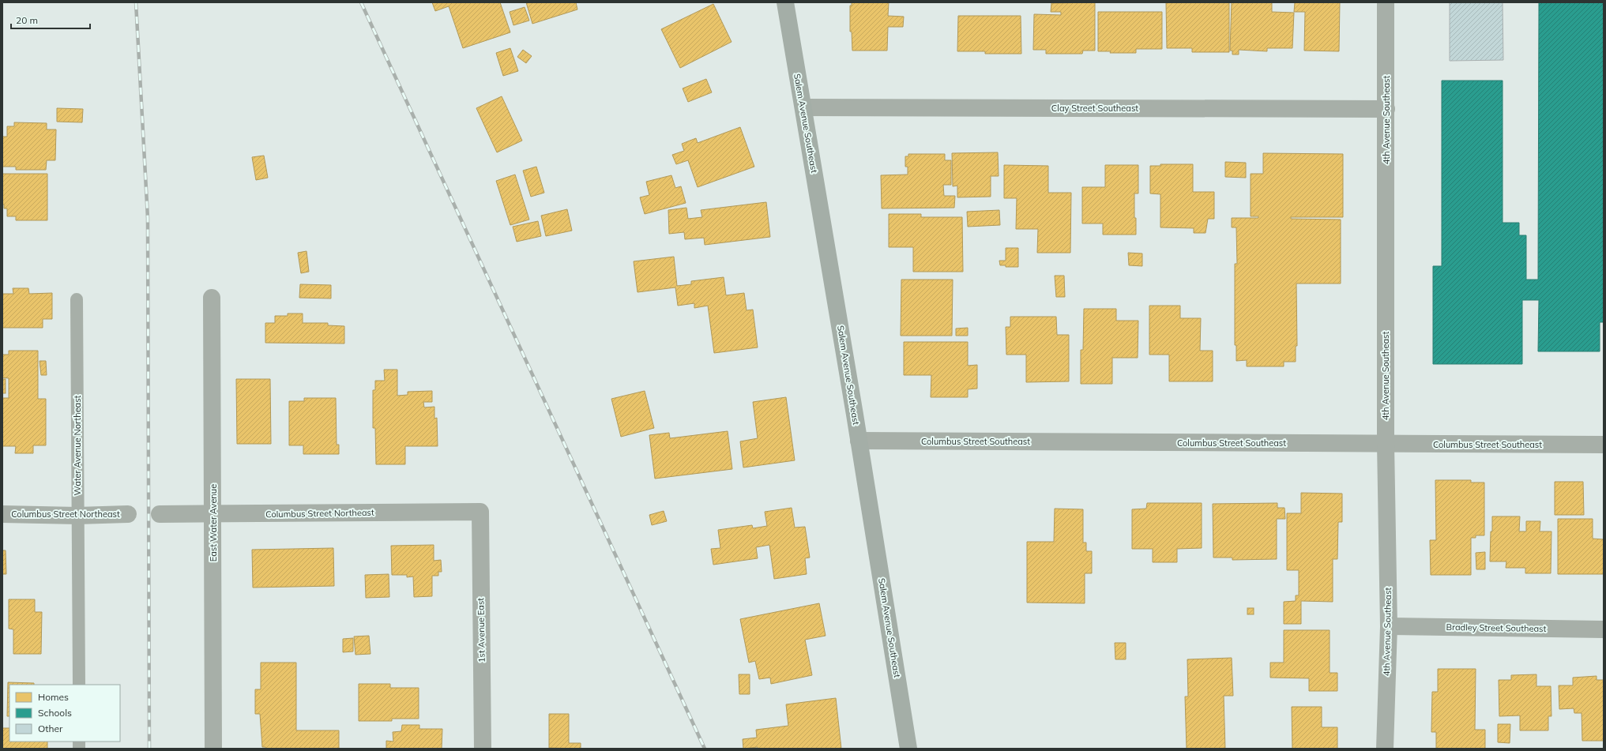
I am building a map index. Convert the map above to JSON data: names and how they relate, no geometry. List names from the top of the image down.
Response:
{
  "streets": {
    "main road": ["Salem Avenue Southeast"],
    "street": [
      "Clay Street Southeast",
      "4th Avenue Southeast",
      "Columbus Street Southeast",
      "Columbus Street Northeast",
      "East Water Avenue",
      "Bradley Street Southeast",
      "1st Avenue East"
    ],
    "lane": ["Water Avenue Northeast"]
  },
  "crossings": [
    ["Clay Street Southeast", "4th Avenue Southeast"],
    ["Clay Street Southeast", "Salem Avenue Southeast"],
    ["4th Avenue Southeast", "Columbus Street Southeast"],
    ["4th Avenue Southeast", "Bradley Street Southeast"],
    ["Salem Avenue Southeast", "Columbus Street Southeast"],
    ["Water Avenue Northeast", "Columbus Street Northeast"],
    ["Columbus Street Northeast", "East Water Avenue"],
    ["Columbus Street Northeast", "1st Avenue East"]
  ],
  "legend": ["Homes", "Schools", "Other"],
  "scale_bar": "20 m"
}
